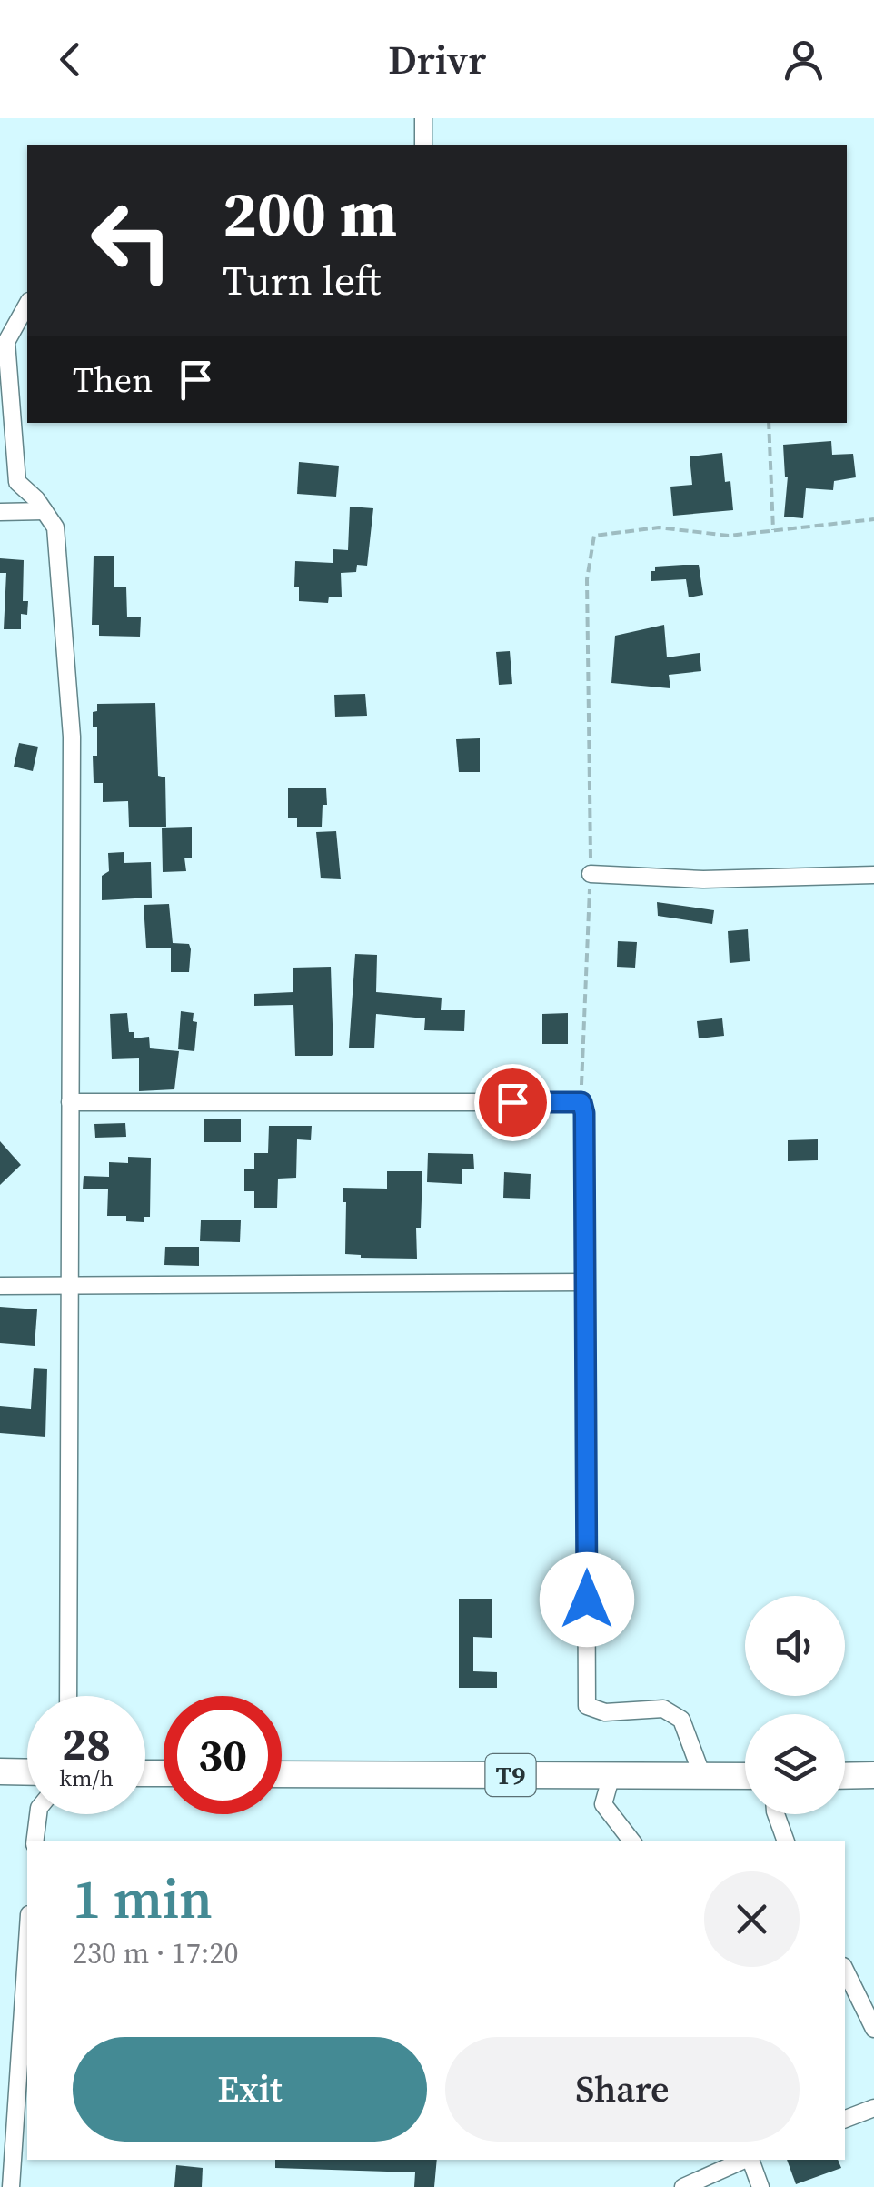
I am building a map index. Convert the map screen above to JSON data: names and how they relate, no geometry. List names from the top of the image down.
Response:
{
  "streets": {
    "highway": ["T9"]
  },
  "page": {
    "header": "Drivr",
    "turn": ["200 m", "Turn left"],
    "then": "Then",
    "speed": "28 km/h",
    "limit": "30",
    "heading": ["1 min", "230 m · 17:20"],
    "buttons": ["Exit", "Share"]
  }
}
